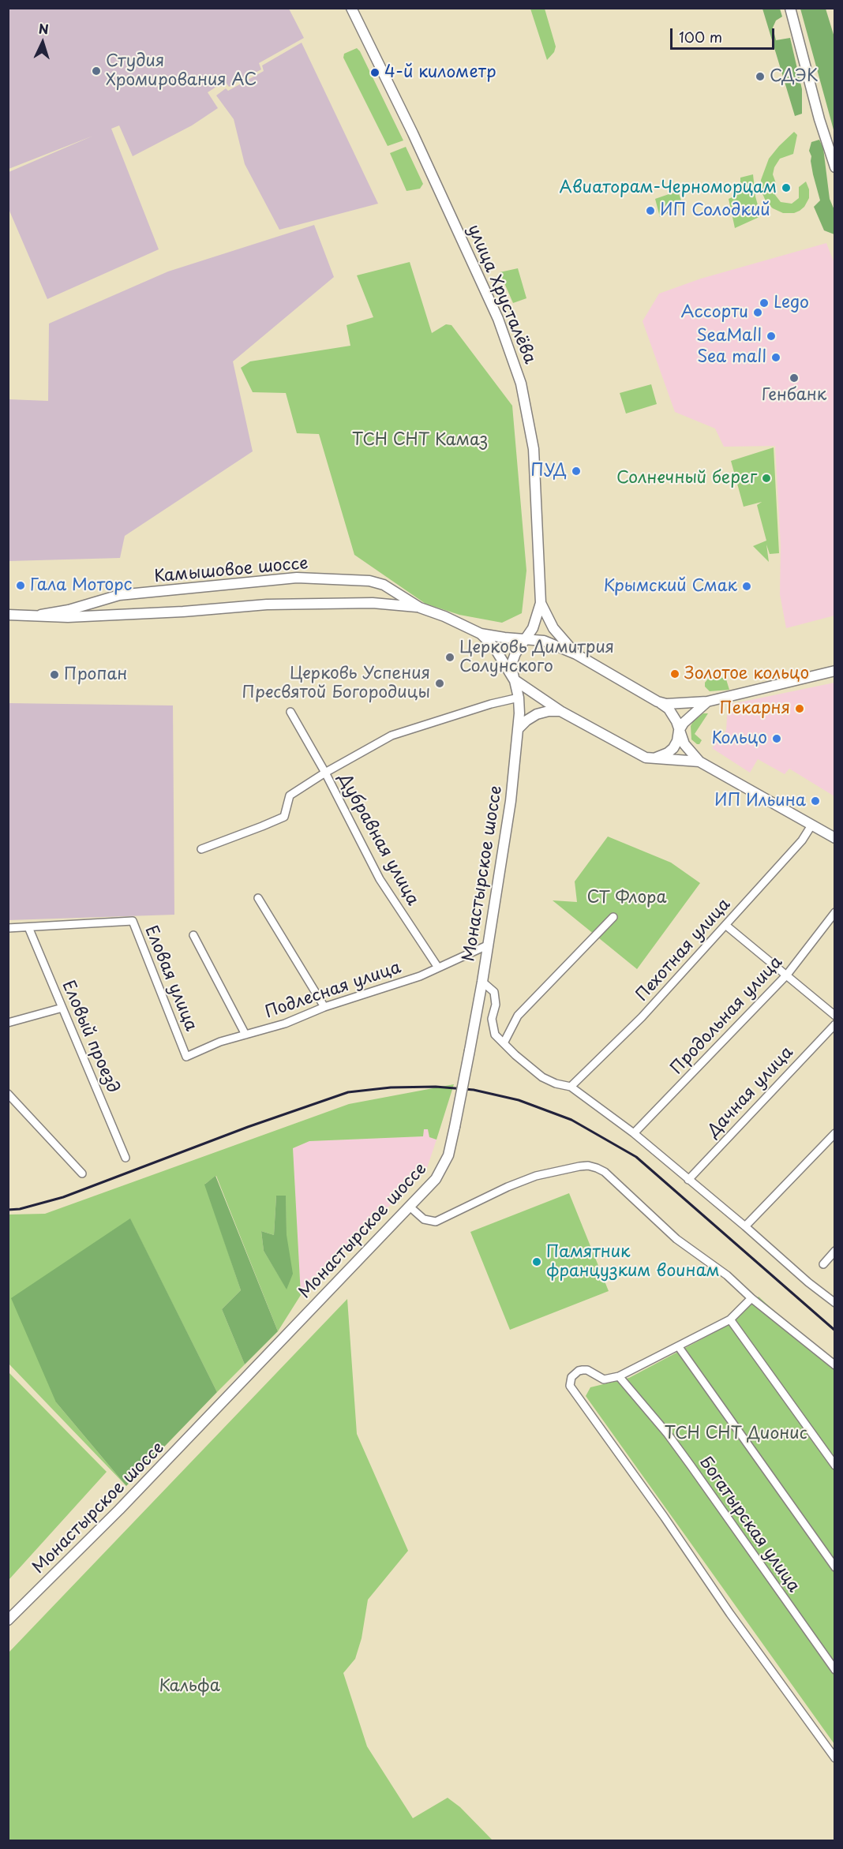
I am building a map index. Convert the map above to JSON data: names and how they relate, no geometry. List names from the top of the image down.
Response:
{
  "streets": {
    "main road": ["улица Хрусталёва", "Камышовое шоссе", "Монастырское шоссе"],
    "street": [
      "Дубравная улица",
      "Пехотная улица",
      "Еловая улица",
      "Подлесная улица",
      "Продольная улица",
      "Еловый проезд",
      "Дачная улица",
      "Богатырская улица"
    ]
  },
  "crossings": [
    ["улица Хрусталёва", "Камышовое шоссе"],
    ["улица Хрусталёва", "Монастырское шоссе"],
    ["Камышовое шоссе", "Монастырское шоссе"],
    ["Дубравная улица", "Подлесная улица"],
    ["Монастырское шоссе", "Подлесная улица"],
    ["Еловая улица", "Подлесная улица"],
    ["Еловая улица", "Еловый проезд"]
  ],
  "parks": [
    "ТСН СНТ Камаз",
    "СТ Флора",
    "ТСН СНТ Дионис",
    "Кальфа"
  ],
  "places": [
    "Студия Хромирования АС",
    "4-й километр",
    "СДЭК",
    "Авиаторам-Черноморцам",
    "ИП Солодкий",
    "Lego",
    "Ассорти",
    "SeaMall",
    "Sea mall",
    "Генбанк",
    "ПУД",
    "Солнечный берег",
    "Гала Моторс",
    "Крымский Смак",
    "Церковь Димитрия Солунского",
    "Золотое кольцо",
    "Пропан",
    "Церковь Успения Пресвятой Богородицы",
    "Пекарня",
    "Кольцо",
    "ИП Ильина",
    "Памятник французким воинам"
  ],
  "scale_bar": "100 m",
  "north": "top"
}
